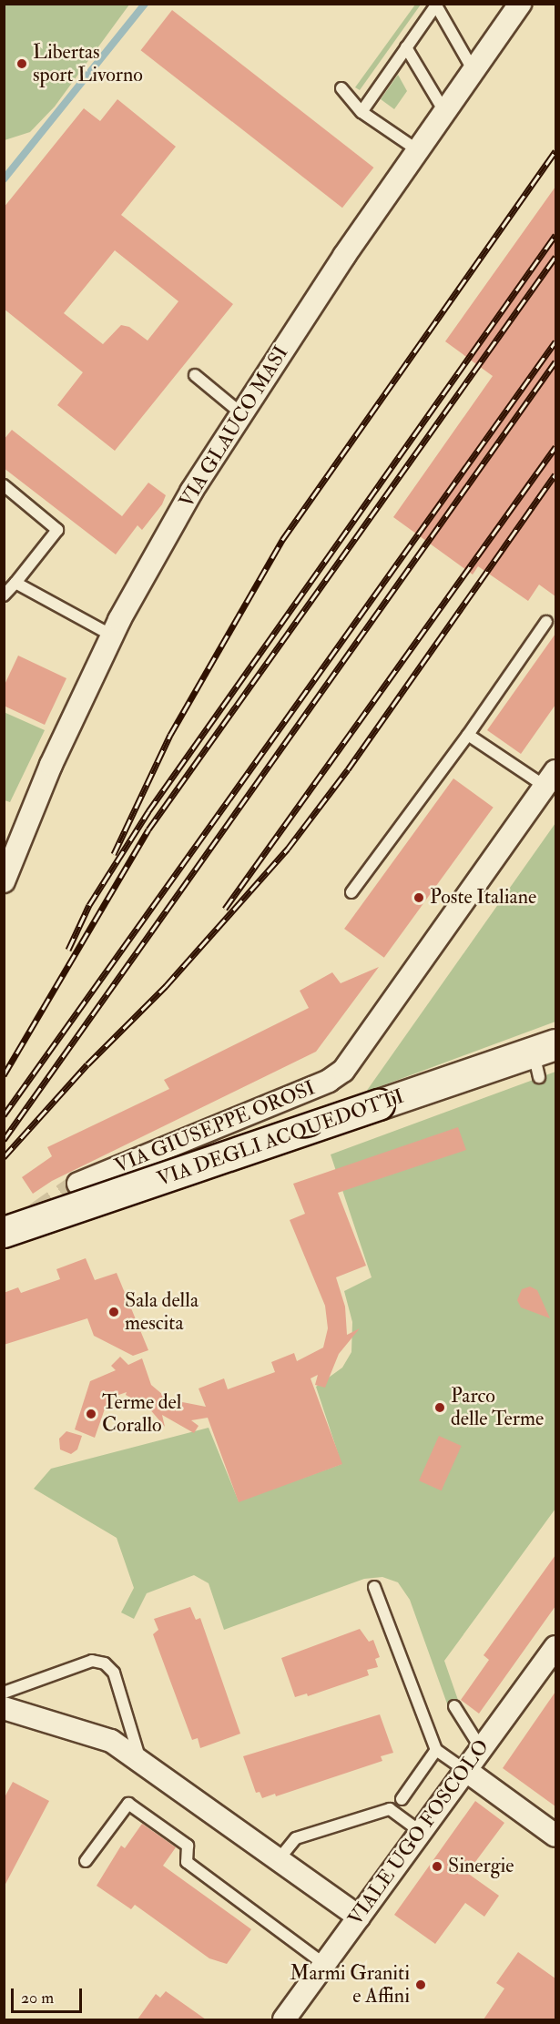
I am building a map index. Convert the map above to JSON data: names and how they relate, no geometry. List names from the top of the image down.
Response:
{
  "streets": {
    "main road": ["VIA DEGLI ACQUEDOTTI"],
    "street": ["VIA GLAUCO MASI", "VIA GIUSEPPE OROSI", "VIALE UGO FOSCOLO"]
  },
  "places": [
    "Libertas sport Livorno",
    "Poste Italiane",
    "Sala della mescita",
    "Parco delle Terme",
    "Terme del Corallo",
    "Sinergie",
    "Marmi Graniti e Affini"
  ],
  "scale_bar": "20 m"
}
